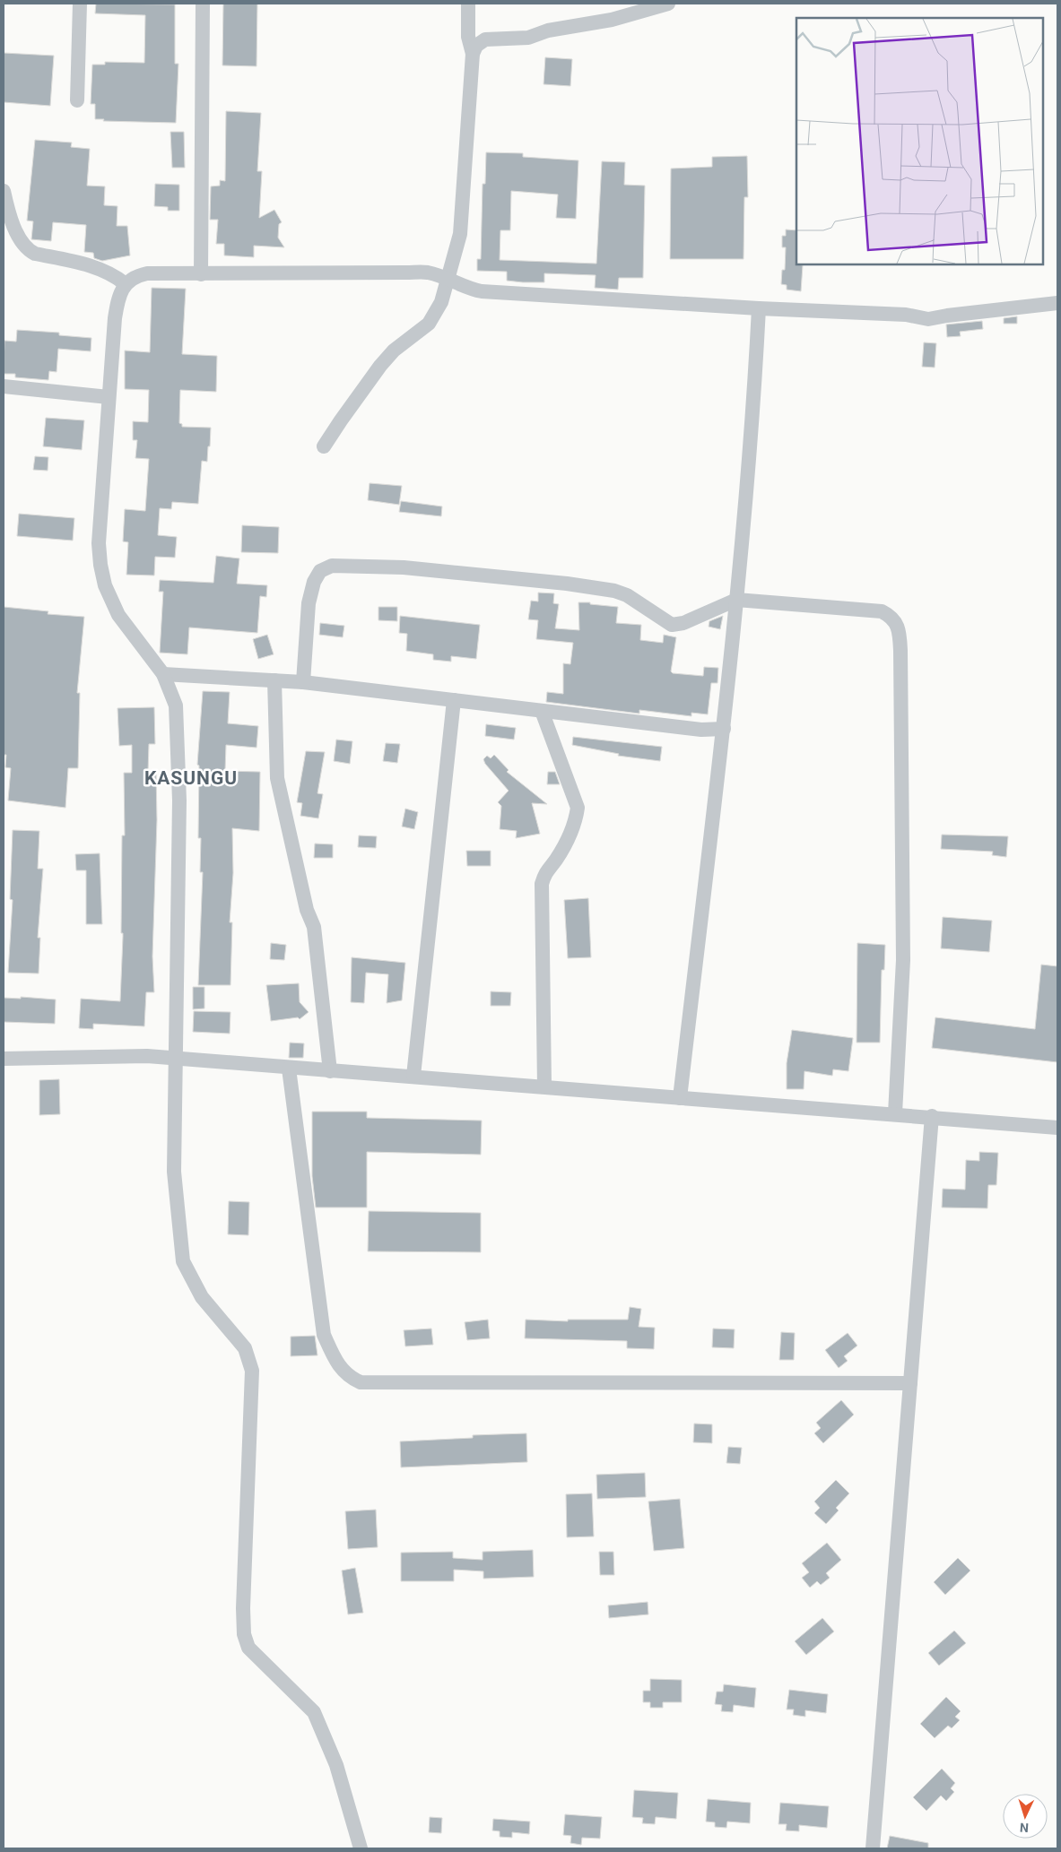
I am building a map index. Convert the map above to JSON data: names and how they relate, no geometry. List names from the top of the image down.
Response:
{
  "districts": ["KASUNGU"],
  "north": "bottom"
}
